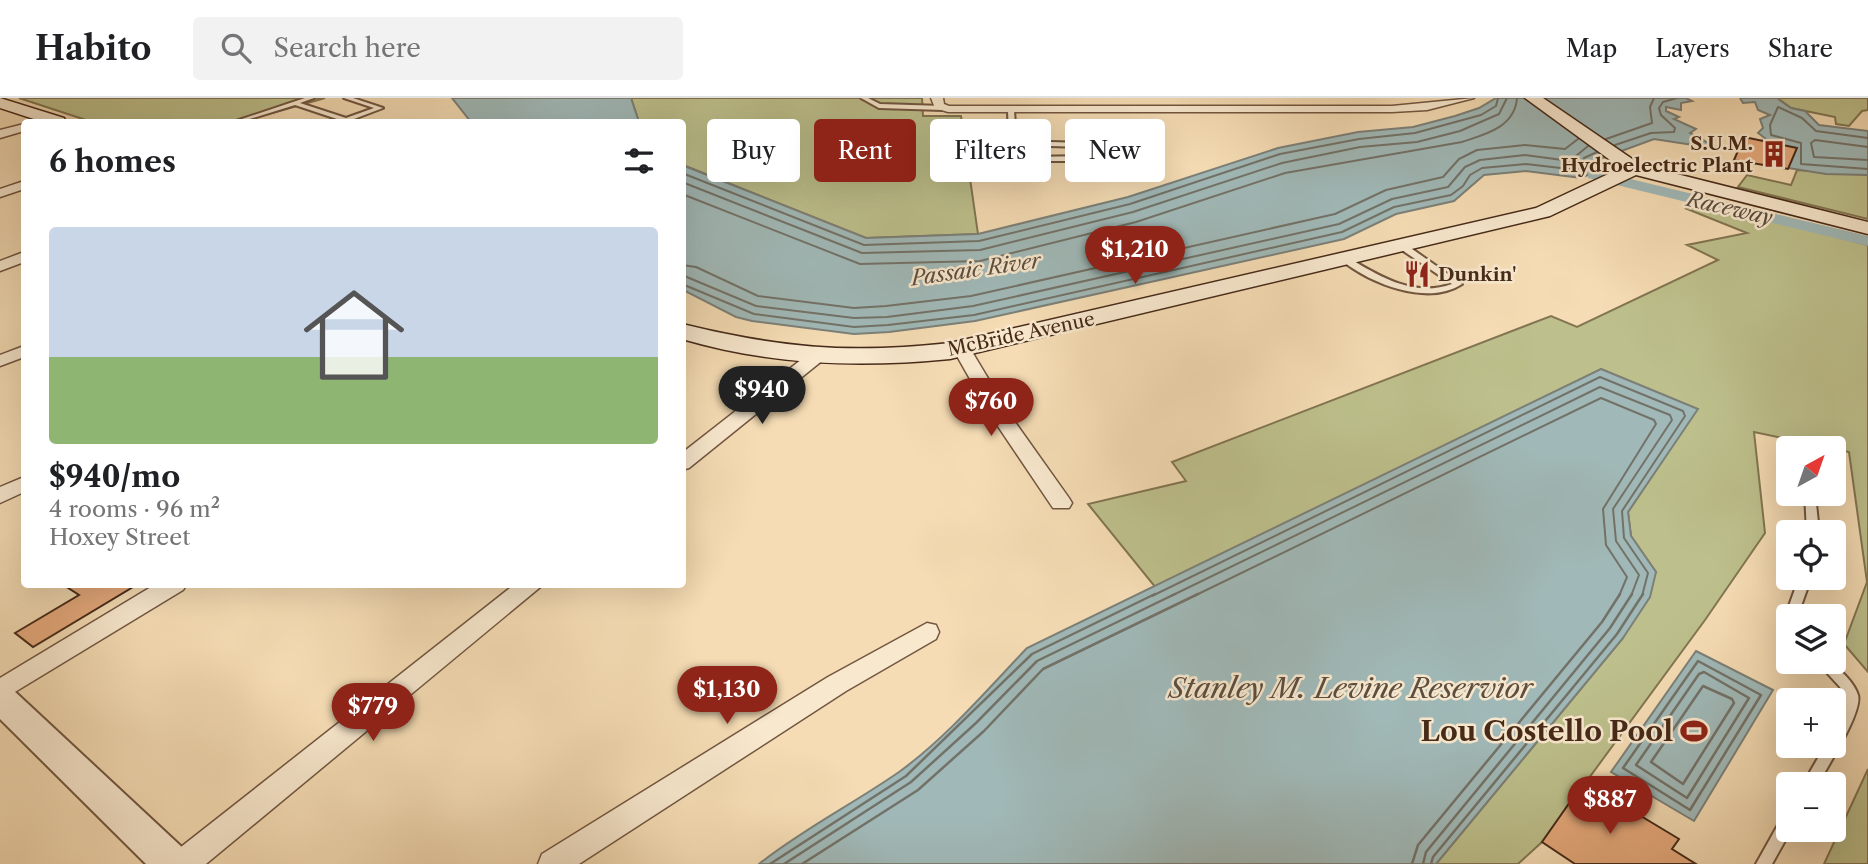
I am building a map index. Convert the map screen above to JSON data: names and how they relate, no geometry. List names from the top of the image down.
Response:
{
  "streets": {
    "main road": ["McBride Avenue"]
  },
  "water": ["Raceway", "Passaic River", "Stanley M. Levine Reservior"],
  "places": {
    "building": ["S.U.M. Hydroelectric Plant"],
    "restaurant": ["Dunkin'"],
    "sports": ["Lou Costello Pool"]
  },
  "north": "top right",
  "page": {
    "header": "Habito",
    "search": "Search here",
    "nav": ["Map", "Layers", "Share"],
    "chip": [
      "Buy",
      "Rent",
      "Filters",
      "New"
    ],
    "heading": "6 homes",
    "list": [
      {
        "name": "$940/mo",
        "note": "4 rooms · 96 m² · Hoxey Street"
      }
    ],
    "price": [
      "$1,210",
      "$940",
      "$760",
      "$1,130",
      "$779",
      "$887"
    ],
    "map_buttons": ["+", "−"]
  }
}
